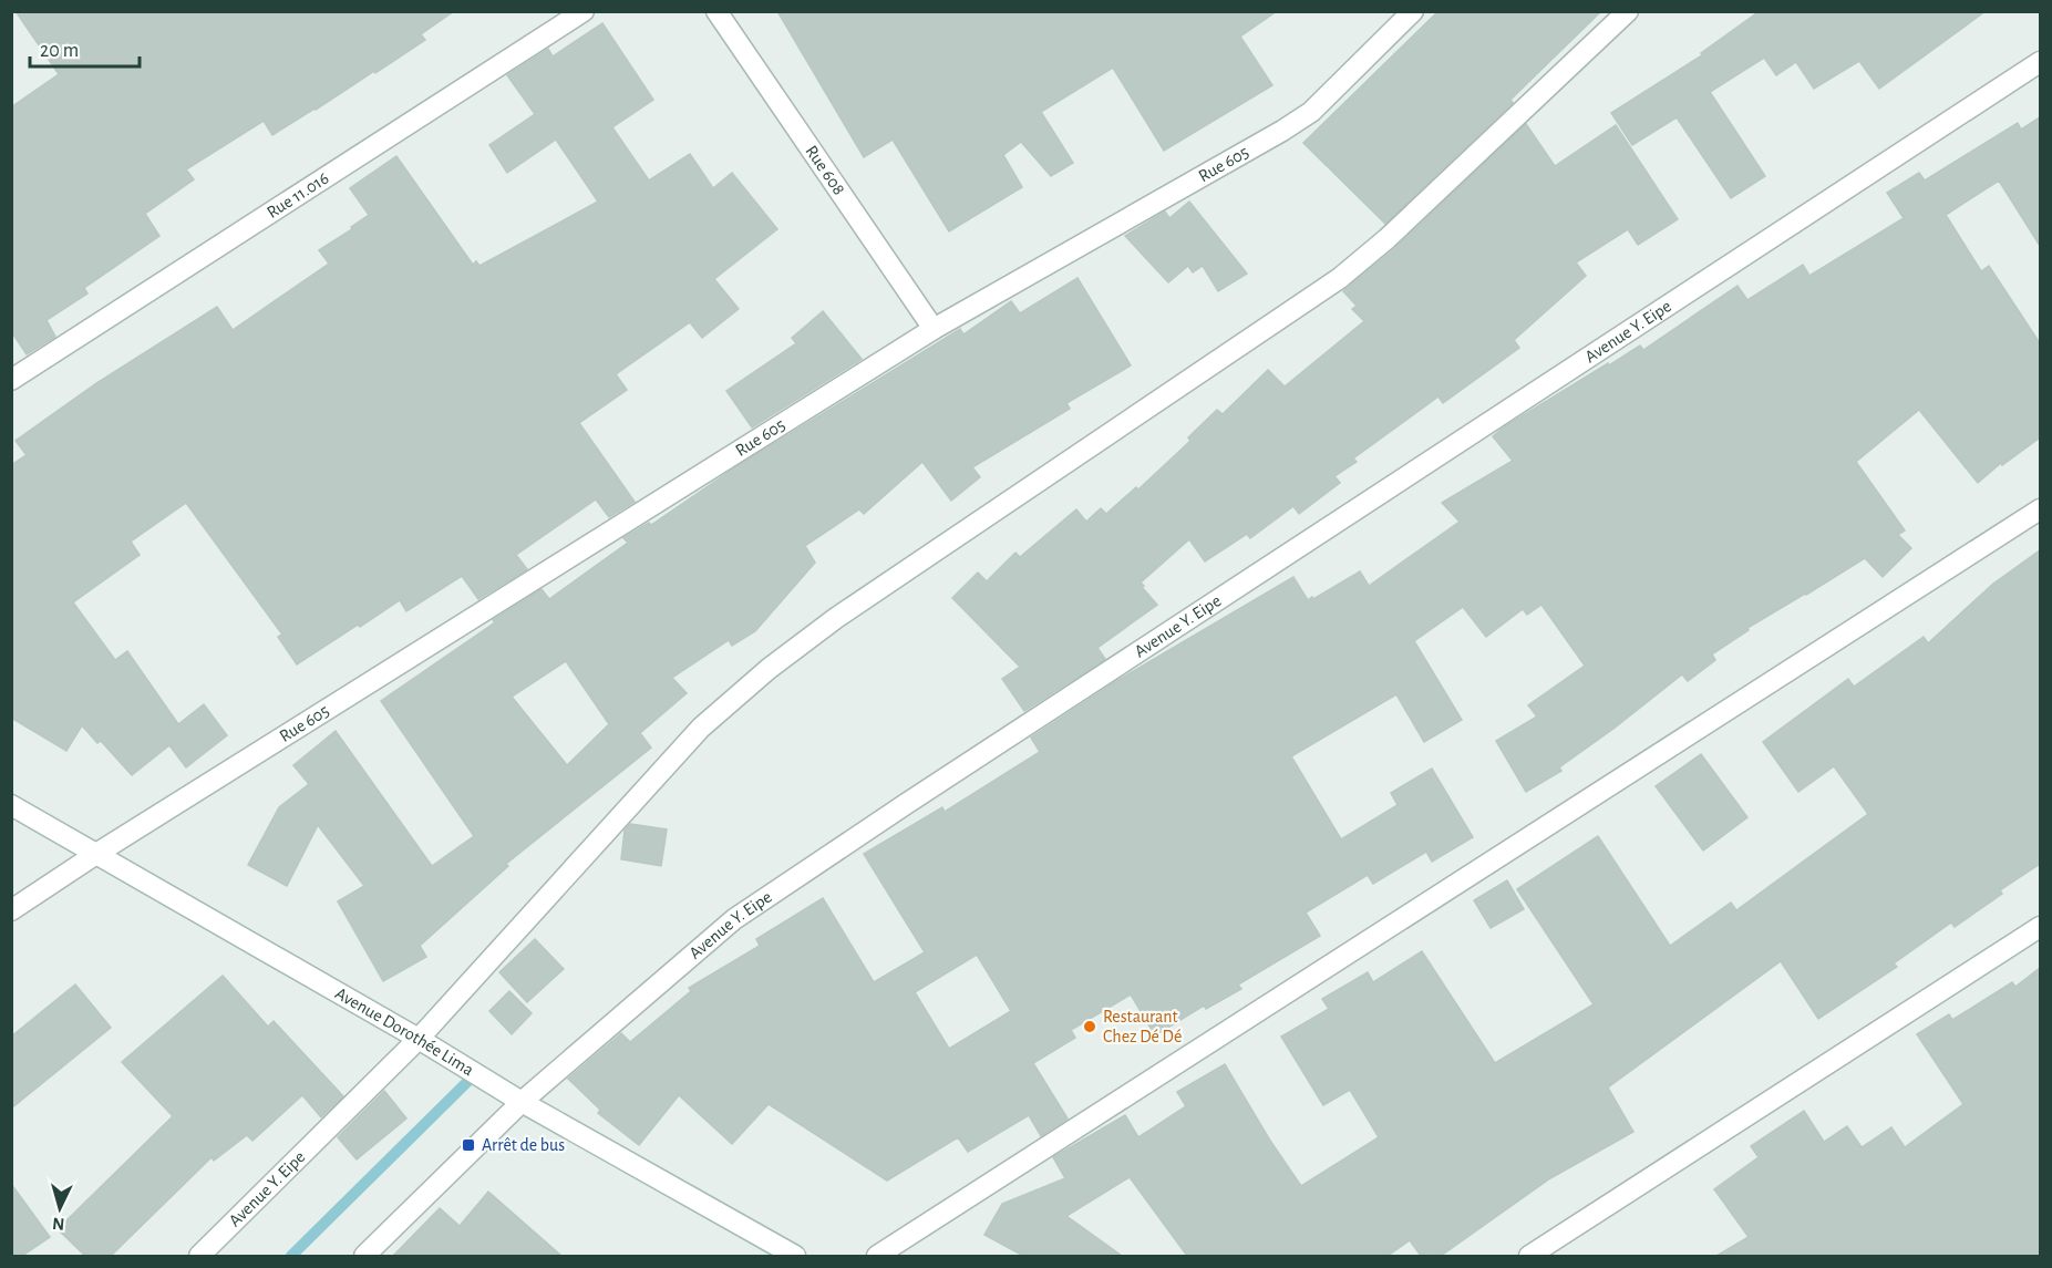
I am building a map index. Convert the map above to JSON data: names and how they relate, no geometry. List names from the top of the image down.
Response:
{
  "streets": {
    "street": [
      "Rue 605",
      "Rue 608",
      "Rue 11.016",
      "Avenue Y. Eipe",
      "Avenue Dorothée Lima"
    ]
  },
  "crossings": [
    ["Rue 605", "Rue 608"],
    ["Rue 605", "Avenue Dorothée Lima"],
    ["Avenue Y. Eipe", "Avenue Dorothée Lima"]
  ],
  "places": {
    "other": ["Restaurant Chez Dé Dé"],
    "transit": ["Arrêt de bus"]
  },
  "scale_bar": "20 m",
  "north": "bottom"
}
